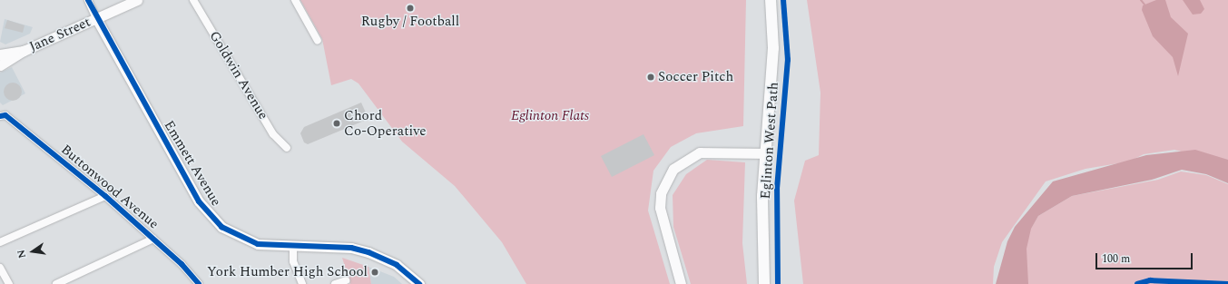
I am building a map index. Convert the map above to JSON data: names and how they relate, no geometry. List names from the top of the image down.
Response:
{
  "streets": {
    "street": [
      "Jane Street",
      "Goldwin Avenue",
      "Emmett Avenue",
      "Buttonwood Avenue"
    ],
    "cycle path": ["Eglinton West Path"]
  },
  "crossings": [
    ["Jane Street", "Emmett Avenue"]
  ],
  "parks": ["Eglinton Flats"],
  "places": [
    "Rugby / Football",
    "Soccer Pitch",
    "Chord Co-Operative",
    "York Humber High School"
  ],
  "scale_bar": "100 m",
  "north": "left"
}
